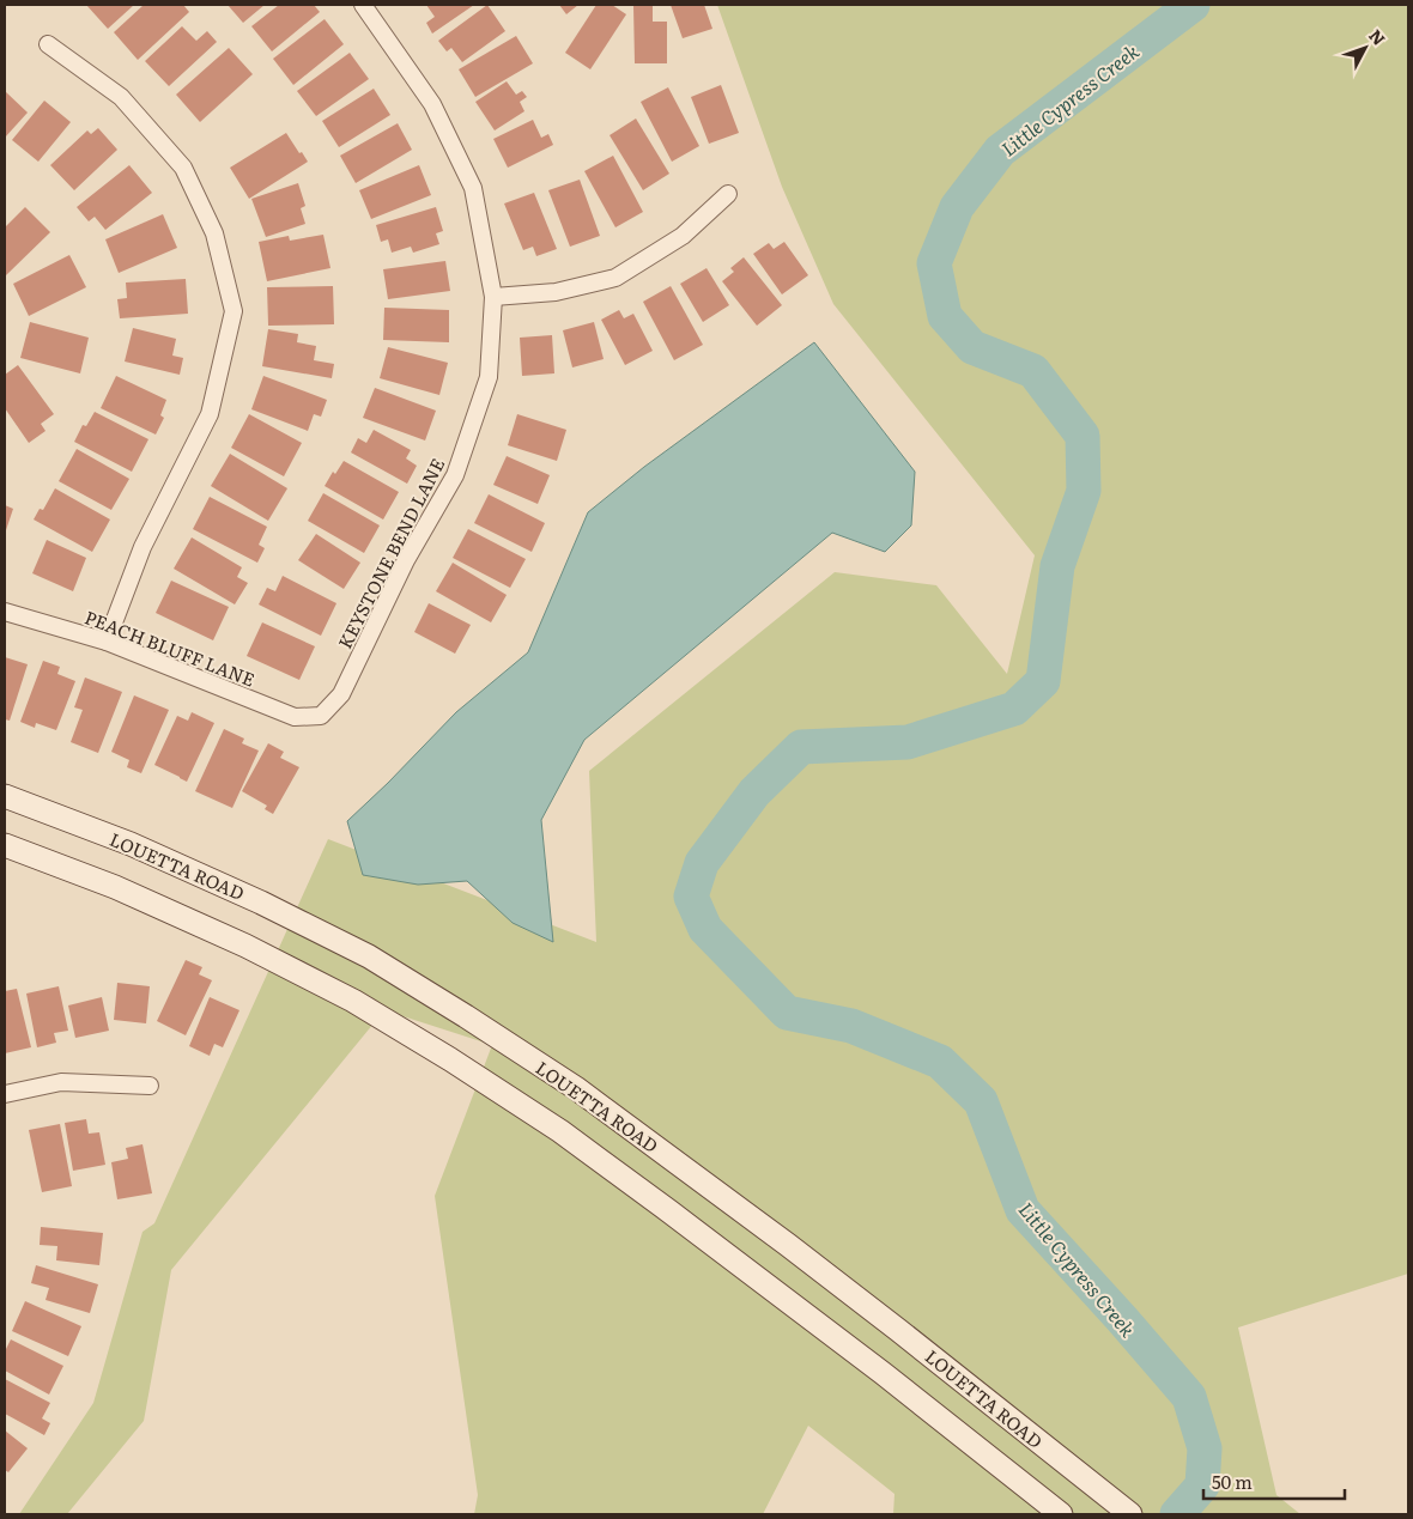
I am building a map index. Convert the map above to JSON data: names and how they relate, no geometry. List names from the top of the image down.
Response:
{
  "streets": {
    "main road": ["LOUETTA ROAD"],
    "street": ["KEYSTONE BEND LANE", "PEACH BLUFF LANE"]
  },
  "crossings": [
    ["KEYSTONE BEND LANE", "PEACH BLUFF LANE"]
  ],
  "water": ["Little Cypress Creek"],
  "scale_bar": "50 m",
  "north": "top right"
}
